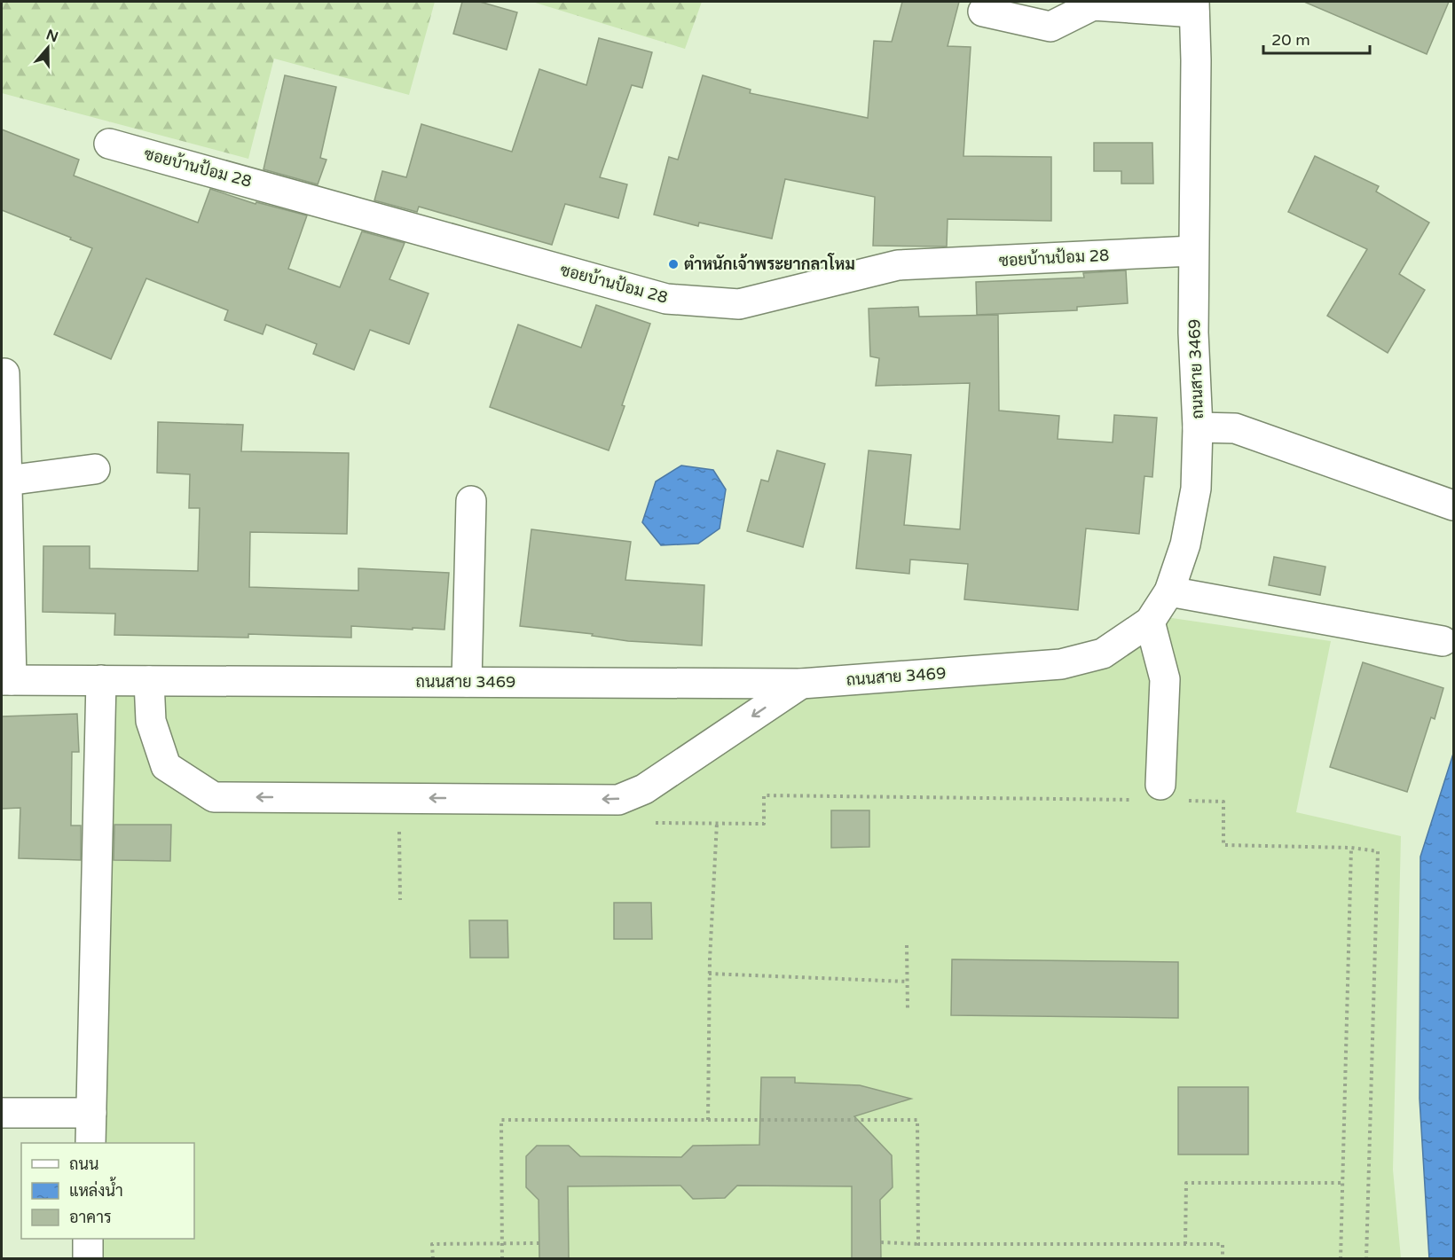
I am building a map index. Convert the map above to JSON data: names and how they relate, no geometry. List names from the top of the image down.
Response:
{
  "streets": {
    "street": ["ซอยบ้านป้อม 28", "ถนนสาย 3469"]
  },
  "crossings": [
    ["ซอยบ้านป้อม 28", "ถนนสาย 3469"]
  ],
  "places": ["ตำหนักเจ้าพระยากลาโหม"],
  "legend": ["ถนน", "แหล่งน้ำ", "อาคาร"],
  "scale_bar": "20 m",
  "north": "top"
}
